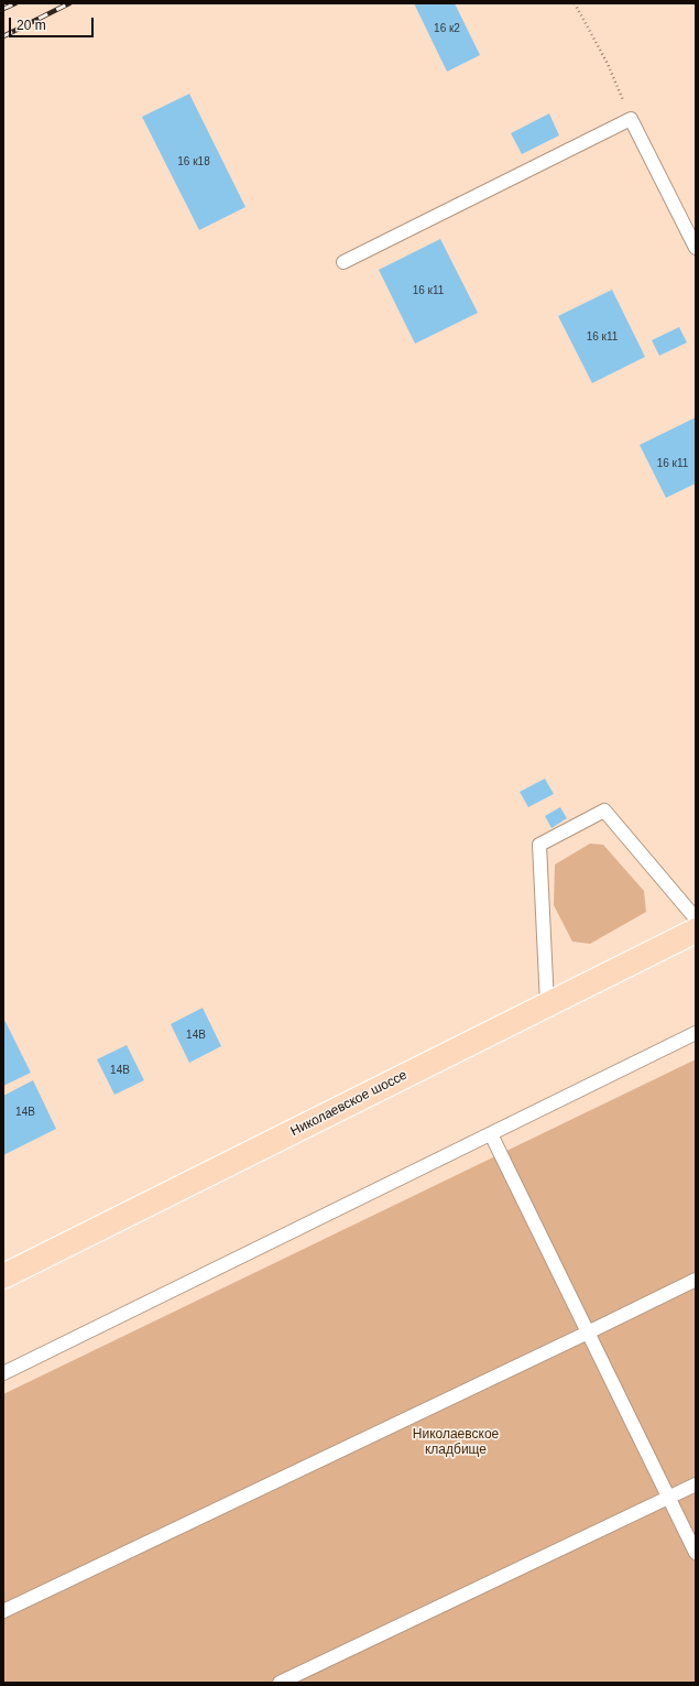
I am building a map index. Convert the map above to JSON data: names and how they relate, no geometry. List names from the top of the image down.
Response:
{
  "streets": {
    "main road": ["Николаевское шоссе"]
  },
  "parks": ["Николаевское кладбище"],
  "house_numbers": [
    "16 к2",
    "16 к18",
    "16 к11",
    "16 к11",
    "16 к11",
    "14В",
    "14В",
    "14В"
  ],
  "scale_bar": "20 m"
}
